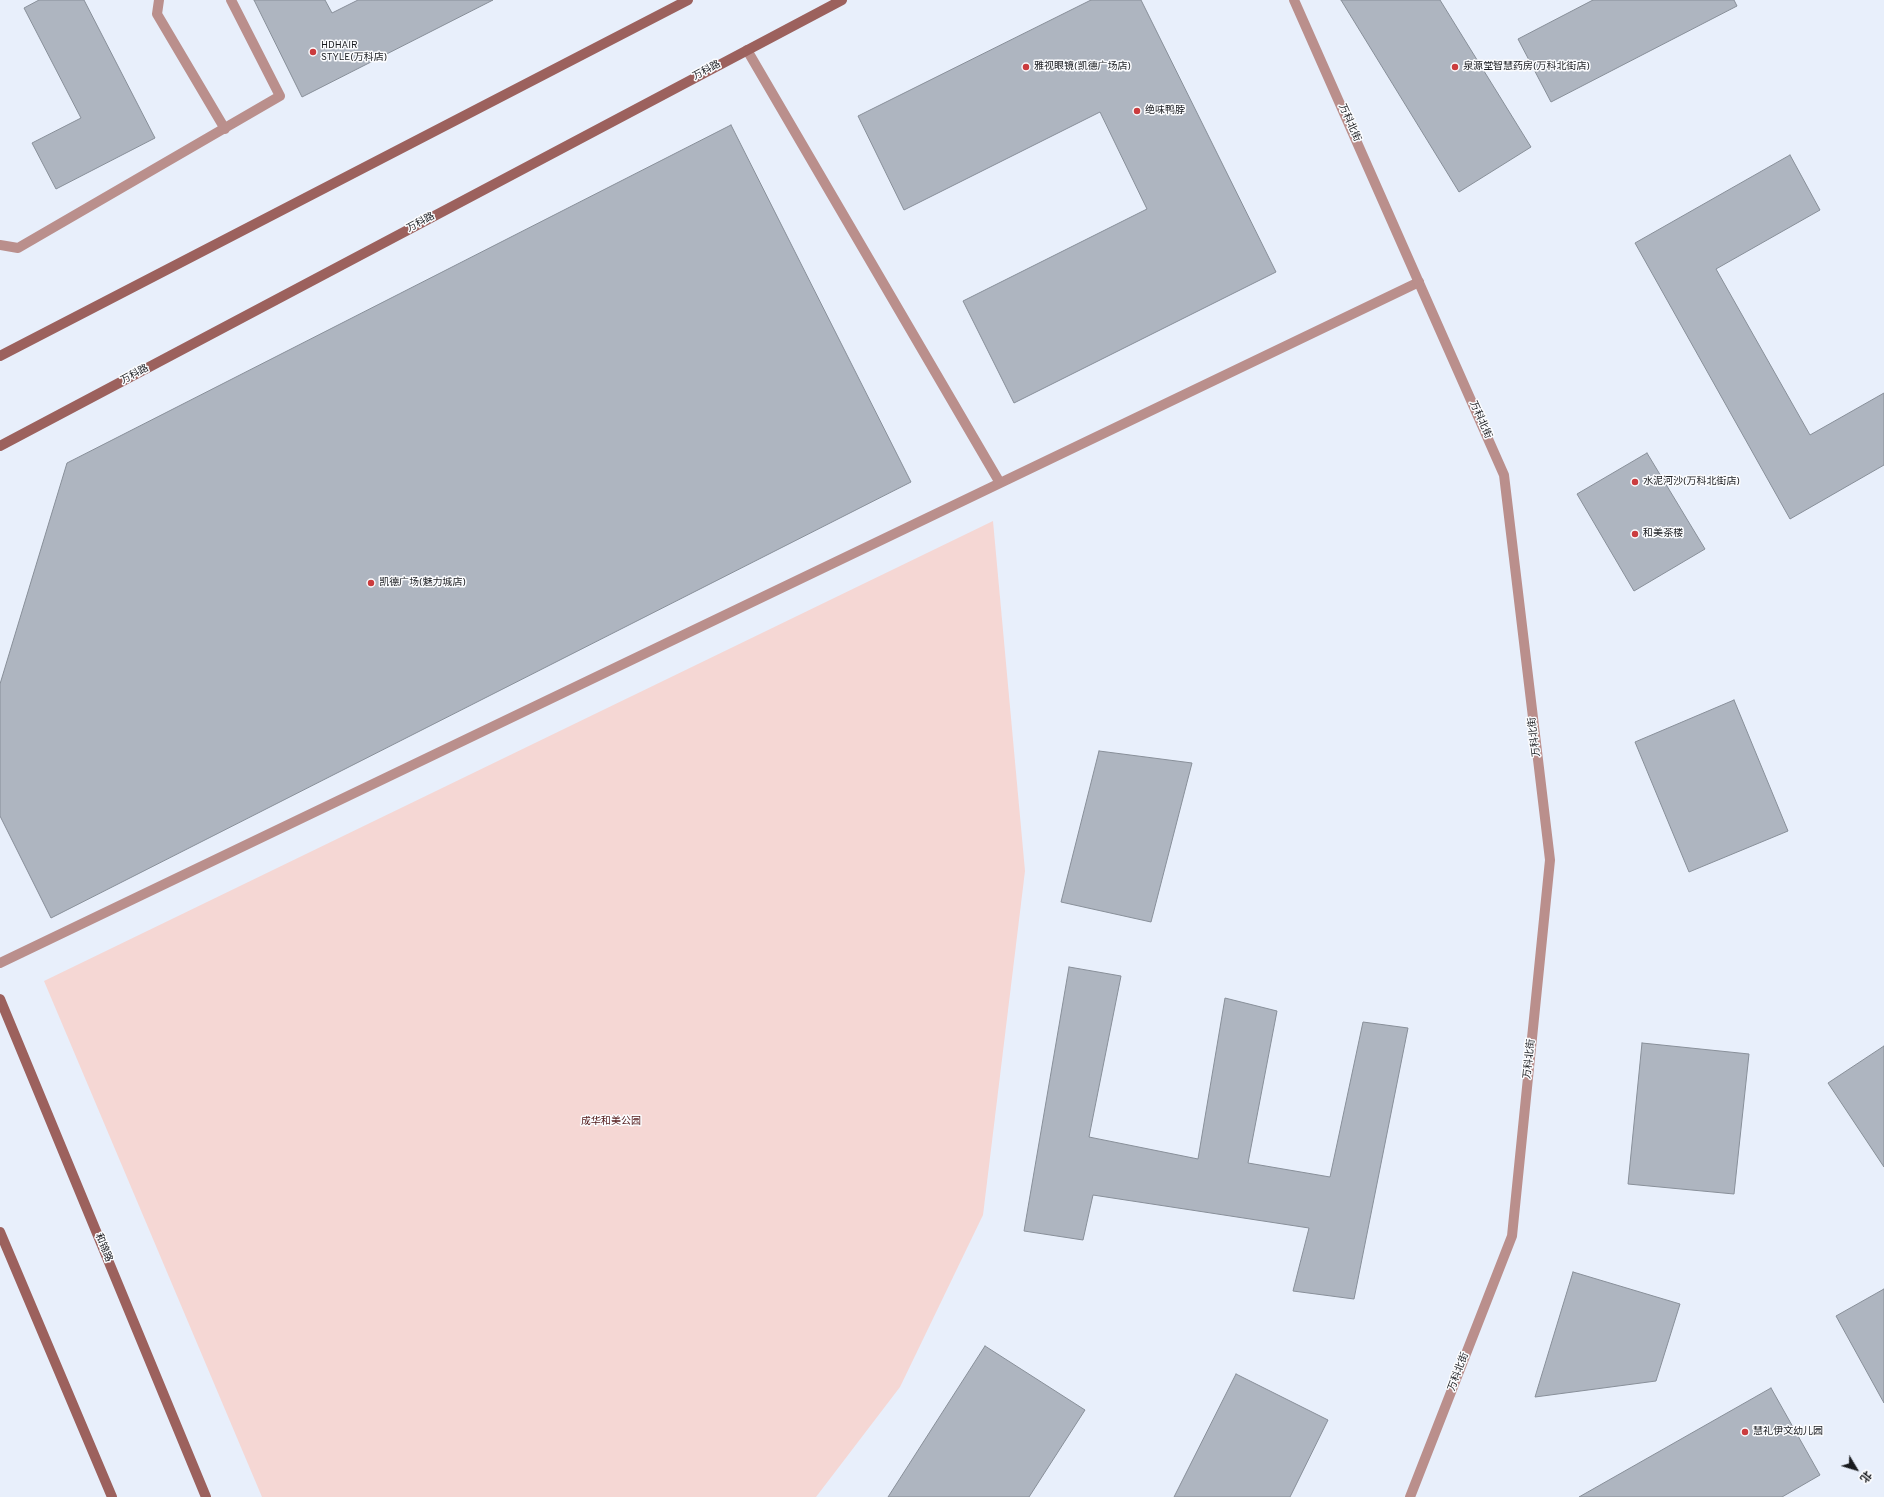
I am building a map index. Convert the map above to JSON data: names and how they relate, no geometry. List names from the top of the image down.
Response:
{
  "streets": {
    "main road": ["万科路", "和锦路"],
    "street": ["万科北街"]
  },
  "parks": ["成华和美公园"],
  "places": [
    "HDHAIR STYLE(万科店)",
    "雅视眼镜(凯德广场店)",
    "泉源堂智慧药房(万科北街店)",
    "绝味鸭脖",
    "水泥河沙(万科北街店)",
    "和美茶楼",
    "凯德广场(魅力城店)",
    "慧礼伊文幼儿园"
  ],
  "north": "bottom right"
}
